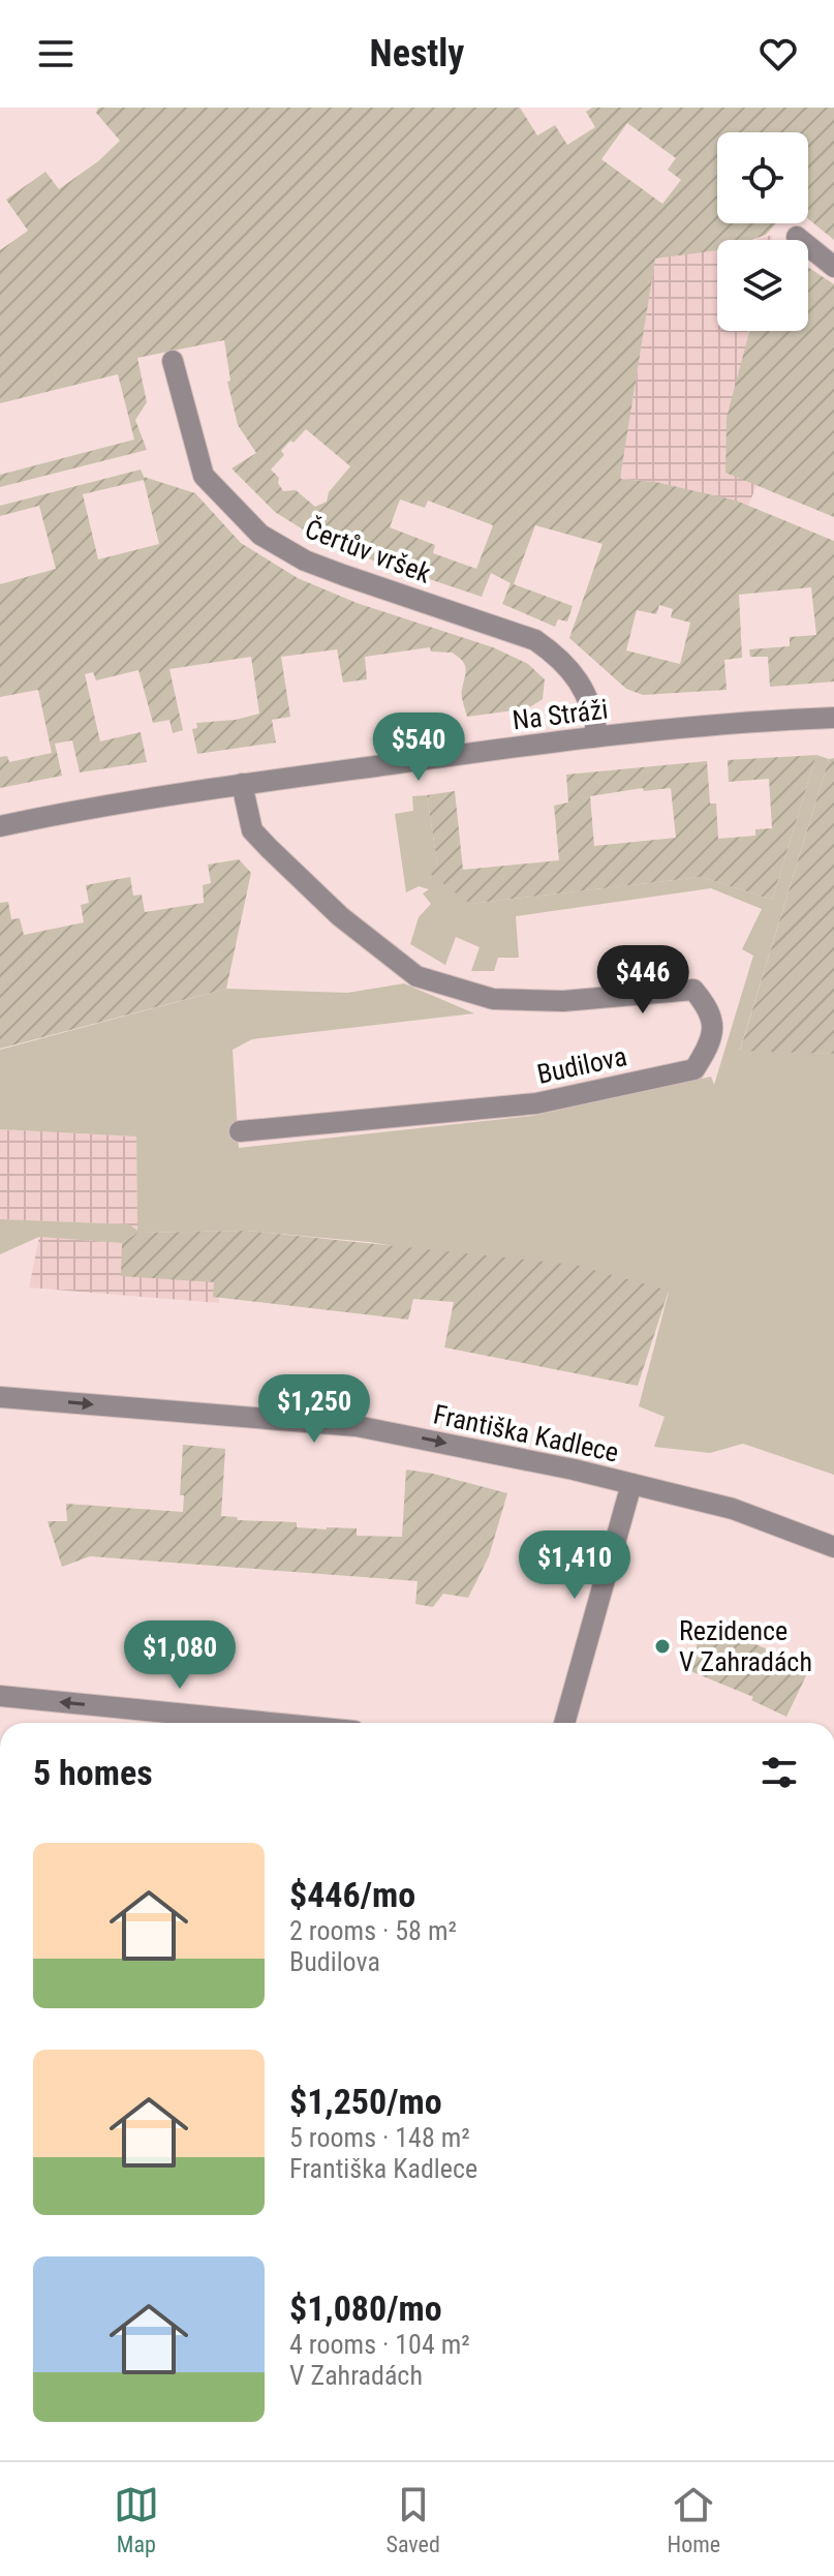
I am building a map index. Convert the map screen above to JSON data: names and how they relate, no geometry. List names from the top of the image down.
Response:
{
  "streets": {
    "street": [
      "Čertův vršek",
      "Na Stráži",
      "Budilova",
      "Františka Kadlece"
    ]
  },
  "crossings": [
    ["Čertův vršek", "Na Stráži"],
    ["Na Stráži", "Budilova"]
  ],
  "one_way": ["Františka Kadlece"],
  "places": ["Rezidence V Zahradách"],
  "page": {
    "header": "Nestly",
    "price": [
      "$540",
      "$446",
      "$1,250",
      "$1,410",
      "$1,080"
    ],
    "heading": "5 homes",
    "list": [
      {
        "name": "$446/mo",
        "note": "2 rooms · 58 m² · Budilova"
      },
      {
        "name": "$1,250/mo",
        "note": "5 rooms · 148 m² · Františka Kadlece"
      },
      {
        "name": "$1,080/mo",
        "note": "4 rooms · 104 m² · V Zahradách"
      }
    ],
    "tabs": ["Map", "Saved", "Home"]
  }
}
